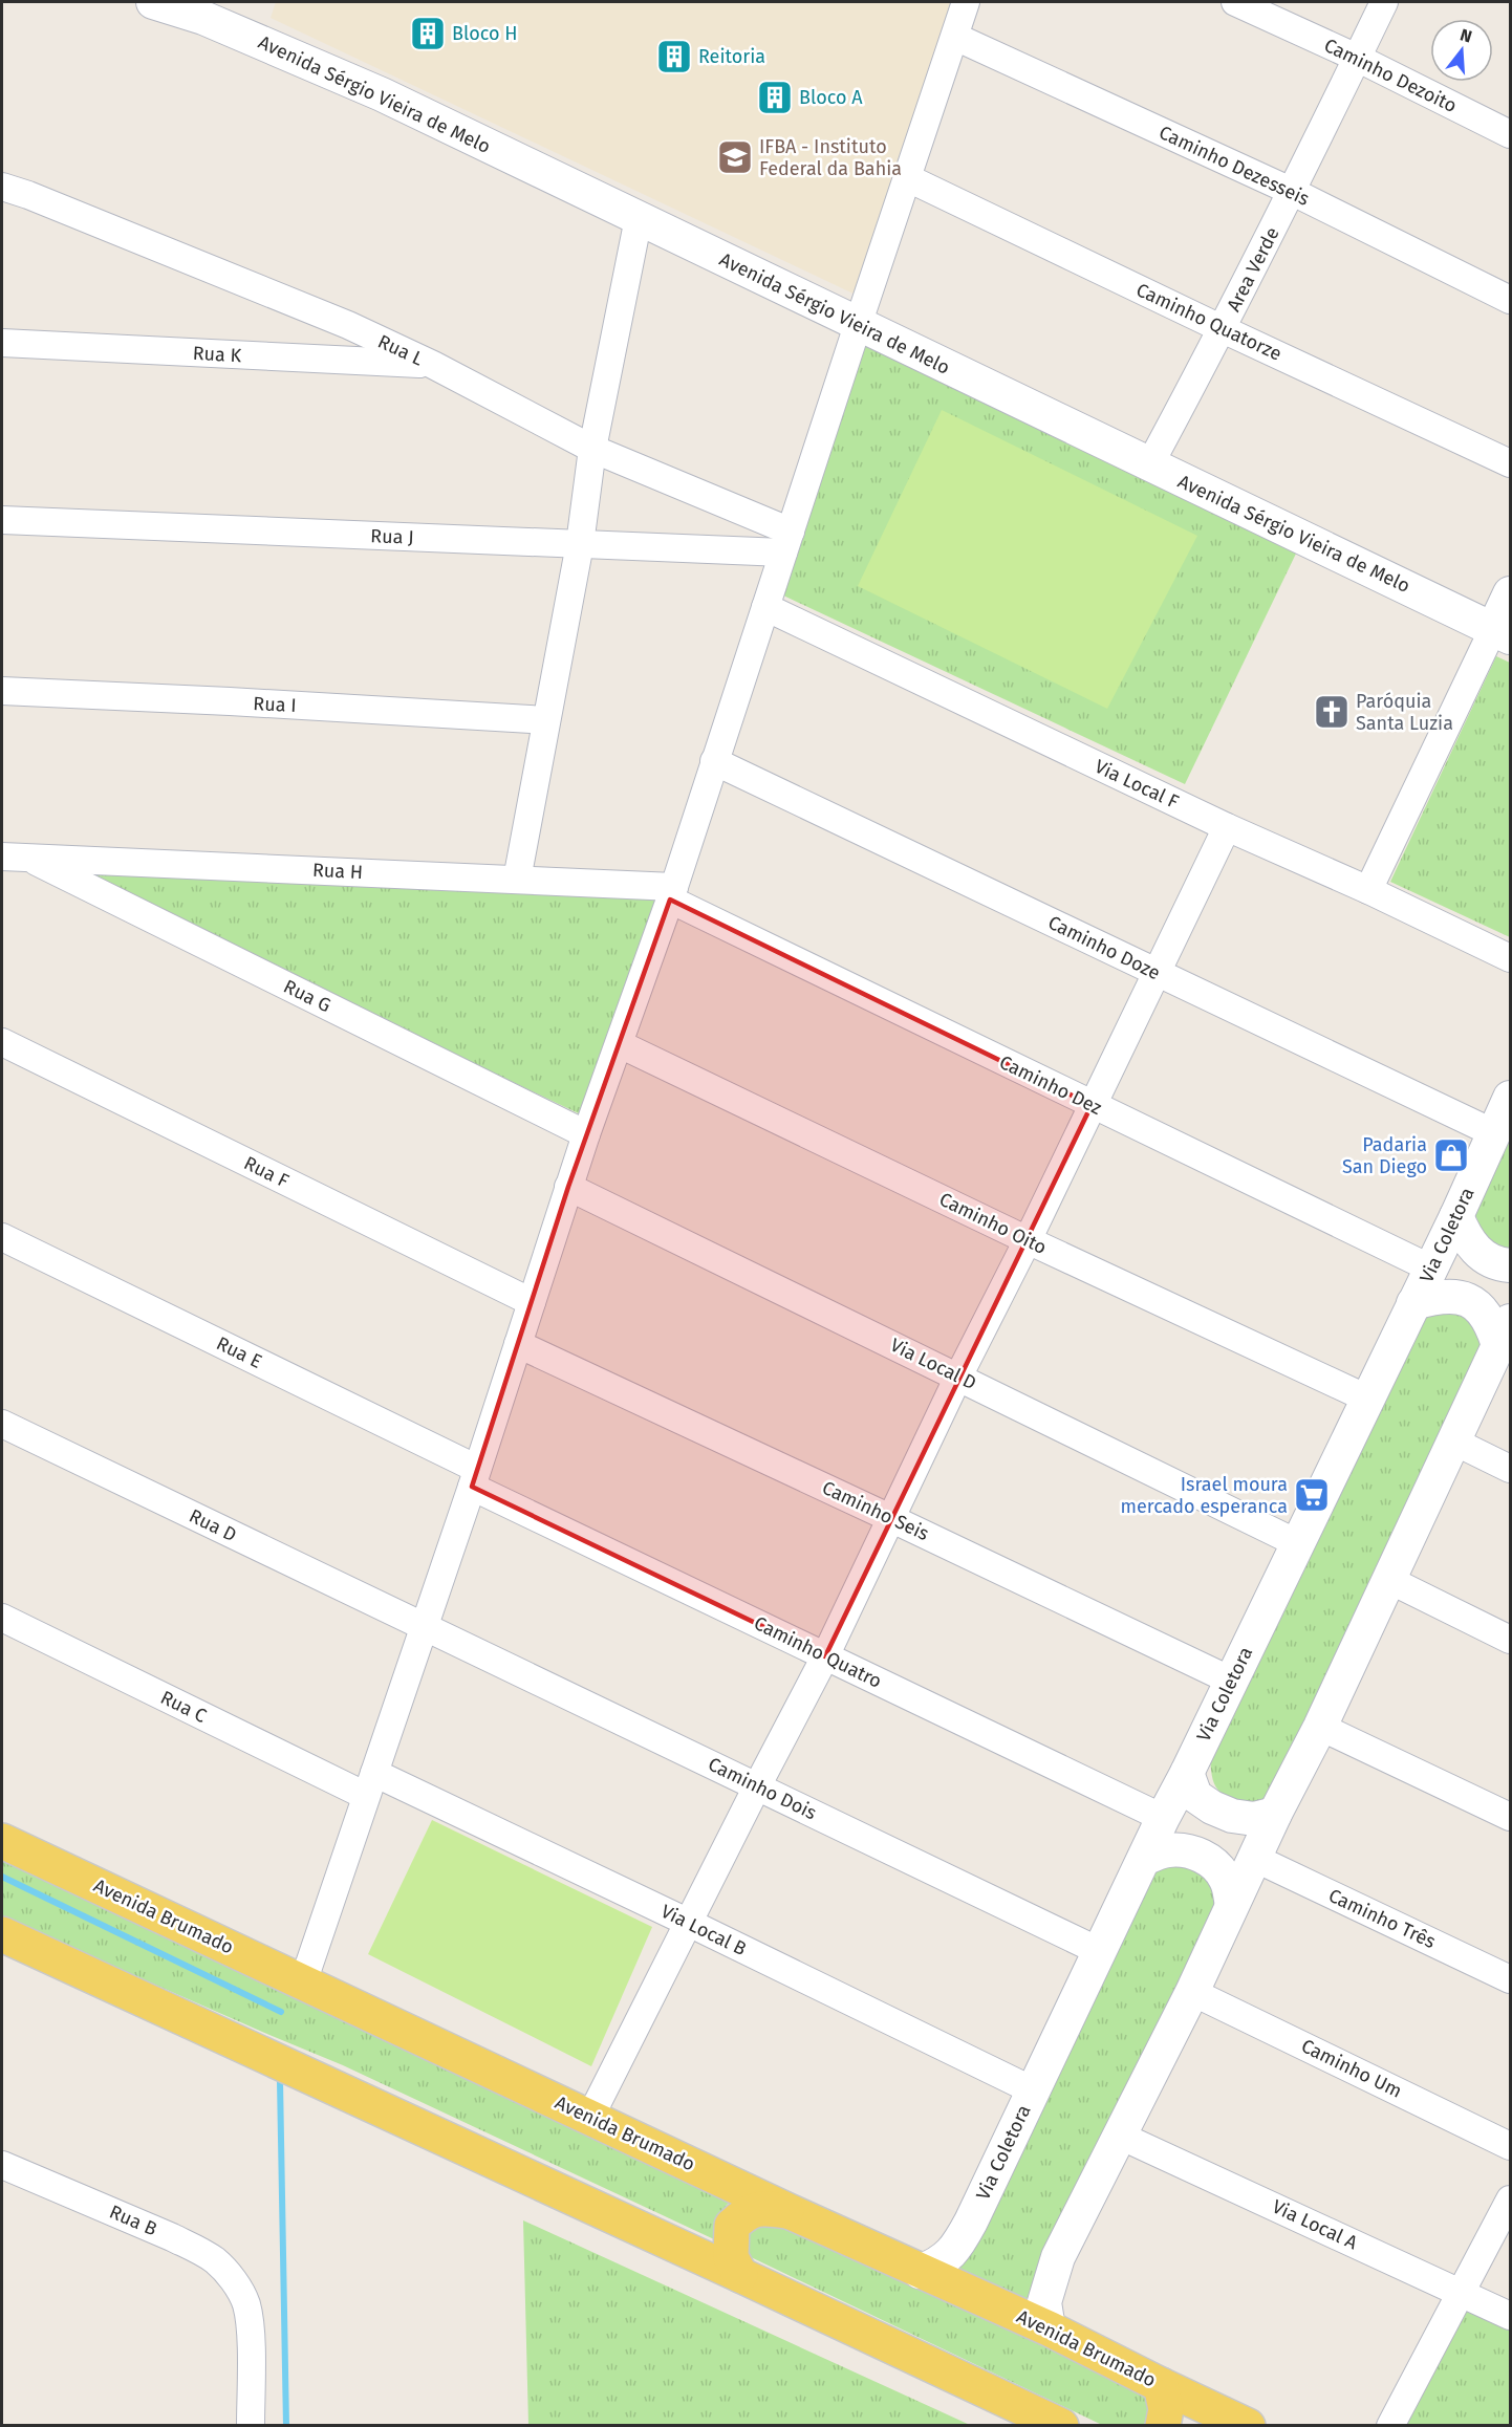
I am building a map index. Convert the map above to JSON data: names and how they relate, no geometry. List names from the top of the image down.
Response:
{
  "streets": {
    "main road": ["Avenida Brumado"],
    "street": [
      "Caminho Dezoito",
      "Avenida Sérgio Vieira de Melo",
      "Caminho Dezesseis",
      "Area Verde",
      "Caminho Quatorze",
      "Rua L",
      "Rua K",
      "Rua J",
      "Rua I",
      "Via Local F",
      "Rua H",
      "Caminho Doze",
      "Rua G",
      "Caminho Dez",
      "Rua F",
      "Caminho Oito",
      "Via Coletora",
      "Rua E",
      "Via Local D",
      "Caminho Seis",
      "Rua D",
      "Caminho Quatro",
      "Rua C",
      "Caminho Dois",
      "Caminho Três",
      "Via Local B",
      "Caminho Um",
      "Rua B",
      "Via Local A"
    ]
  },
  "crossings": [
    ["Caminho Dezoito", "Area Verde"],
    ["Avenida Sérgio Vieira de Melo", "Area Verde"],
    ["Caminho Dezesseis", "Area Verde"],
    ["Area Verde", "Caminho Quatorze"],
    ["Rua L", "Rua K"],
    ["Rua L", "Rua J"],
    ["Rua H", "Rua G"],
    ["Rua H", "Caminho Dez"],
    ["Caminho Doze", "Via Coletora"],
    ["Caminho Dez", "Via Coletora"],
    ["Caminho Oito", "Via Coletora"],
    ["Via Coletora", "Via Local D"],
    ["Via Coletora", "Caminho Seis"],
    ["Via Coletora", "Caminho Quatro"],
    ["Via Coletora", "Caminho Dois"],
    ["Via Coletora", "Avenida Brumado"],
    ["Via Coletora", "Via Local B"],
    ["Rua E", "Caminho Quatro"],
    ["Rua D", "Caminho Dois"],
    ["Rua C", "Via Local B"]
  ],
  "places": {
    "building": ["Bloco H", "Reitoria", "Bloco A"],
    "school or university": ["IFBA - Instituto Federal da Bahia"],
    "church": ["Paróquia Santa Luzia"],
    "shop": ["Padaria San Diego"],
    "supermarket": ["Israel moura mercado esperanca"]
  },
  "north": "top"
}
